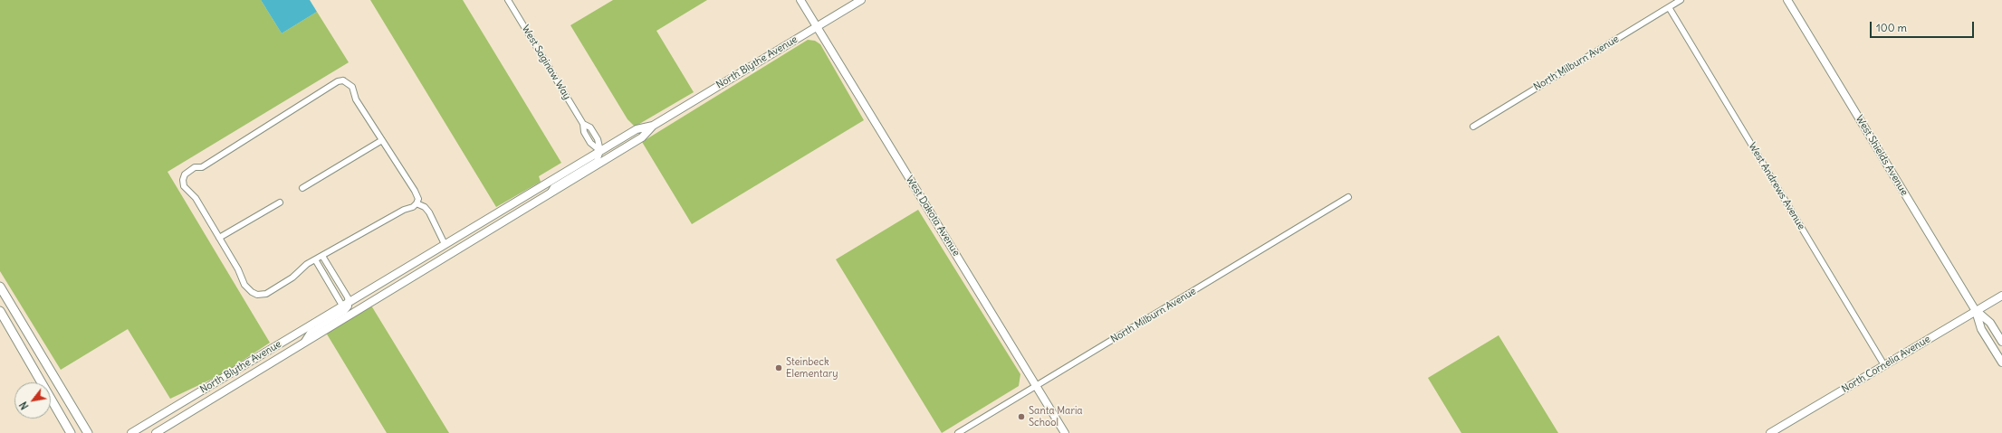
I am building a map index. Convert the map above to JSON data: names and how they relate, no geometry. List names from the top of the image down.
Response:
{
  "streets": {
    "street": [
      "West Saginaw Way",
      "North Blythe Avenue",
      "North Milburn Avenue",
      "West Shields Avenue",
      "West Andrews Avenue",
      "West Dakota Avenue",
      "North Cornelia Avenue"
    ]
  },
  "crossings": [
    ["West Saginaw Way", "North Blythe Avenue"],
    ["North Blythe Avenue", "West Dakota Avenue"],
    ["North Milburn Avenue", "West Andrews Avenue"],
    ["North Milburn Avenue", "West Dakota Avenue"],
    ["West Shields Avenue", "North Cornelia Avenue"],
    ["West Andrews Avenue", "North Cornelia Avenue"]
  ],
  "places": ["Steinbeck Elementary", "Santa Maria School"],
  "scale_bar": "100 m",
  "north": "bottom left"
}
